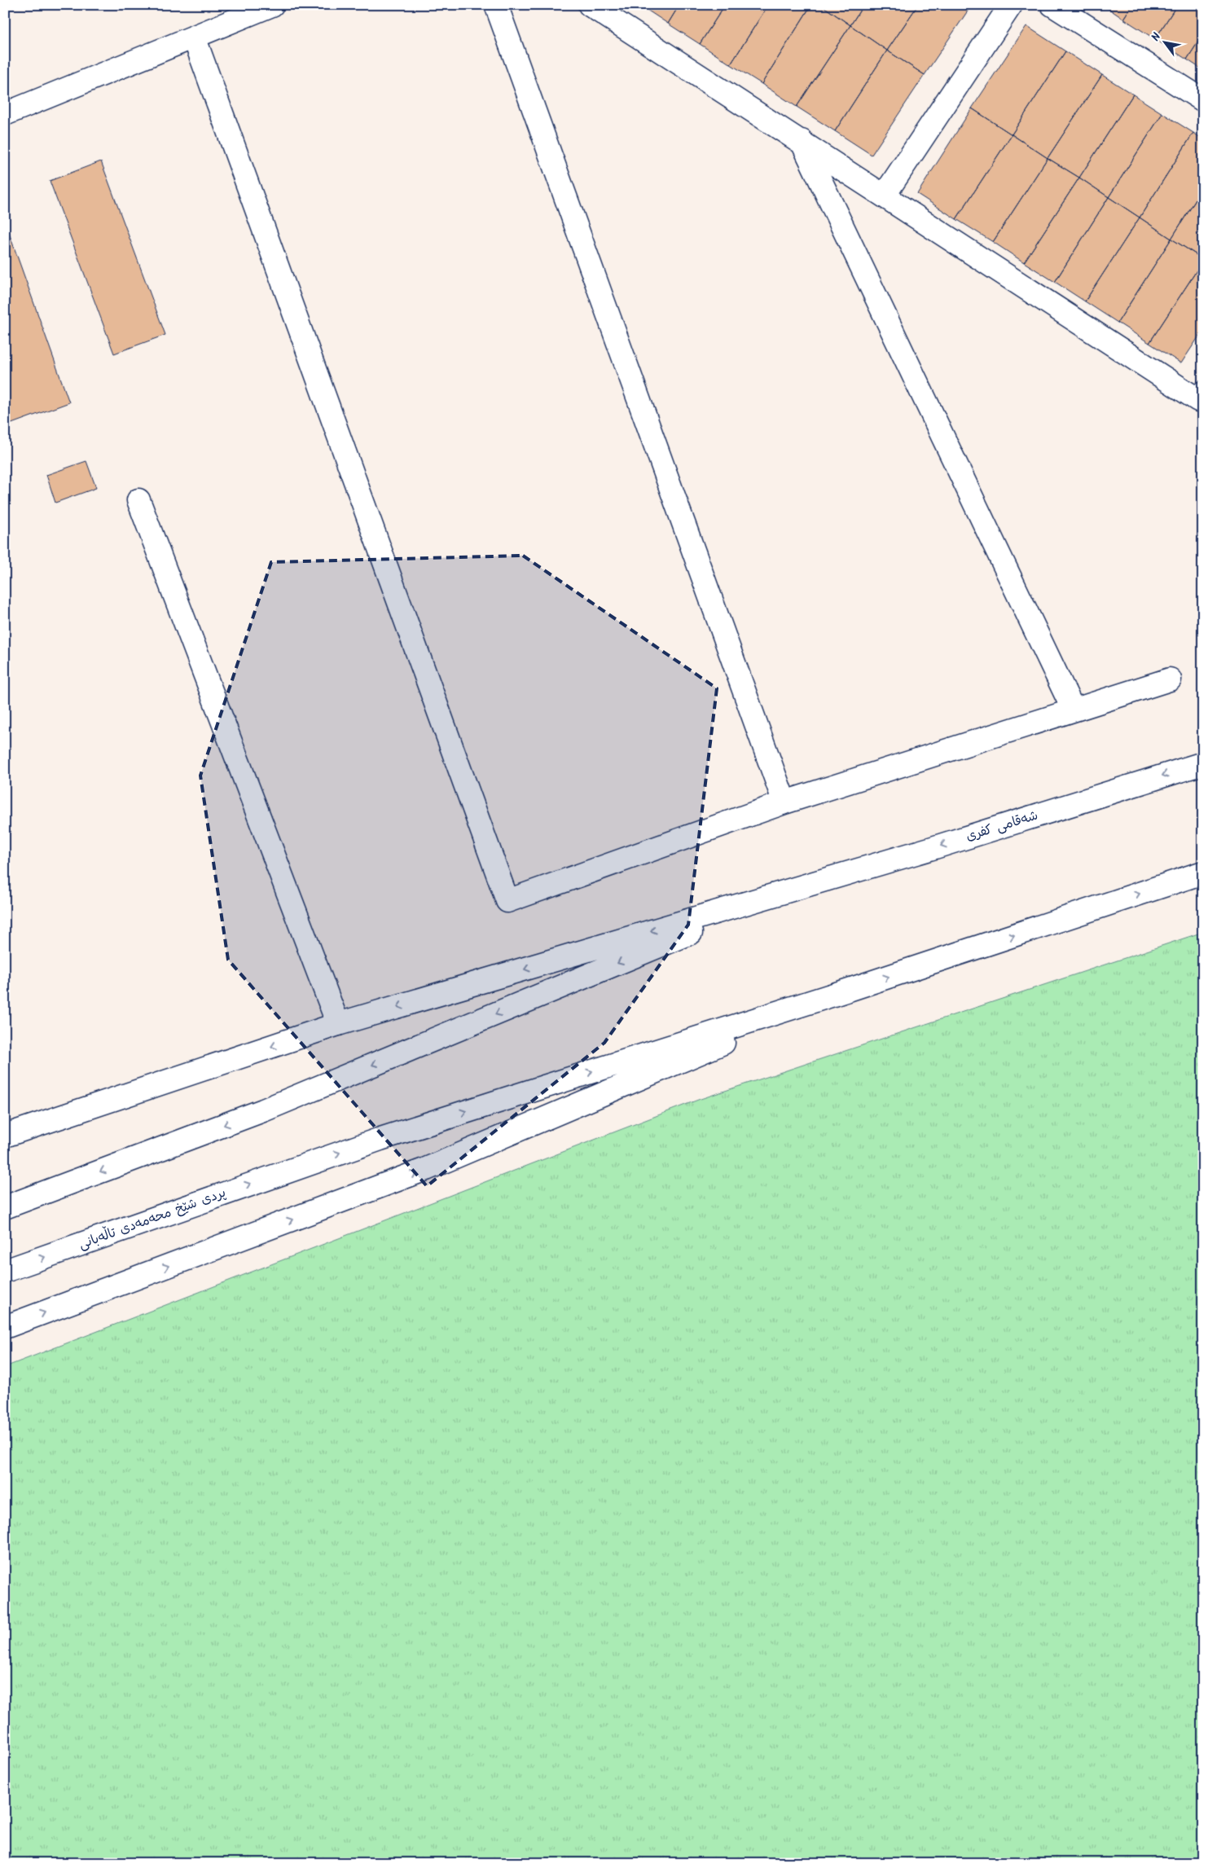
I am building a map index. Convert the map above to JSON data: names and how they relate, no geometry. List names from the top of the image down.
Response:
{
  "streets": {
    "main road": ["شەقامی کفری", "پردی شێخ محەمەدی تاڵەبانی"]
  },
  "north": "top left"
}
